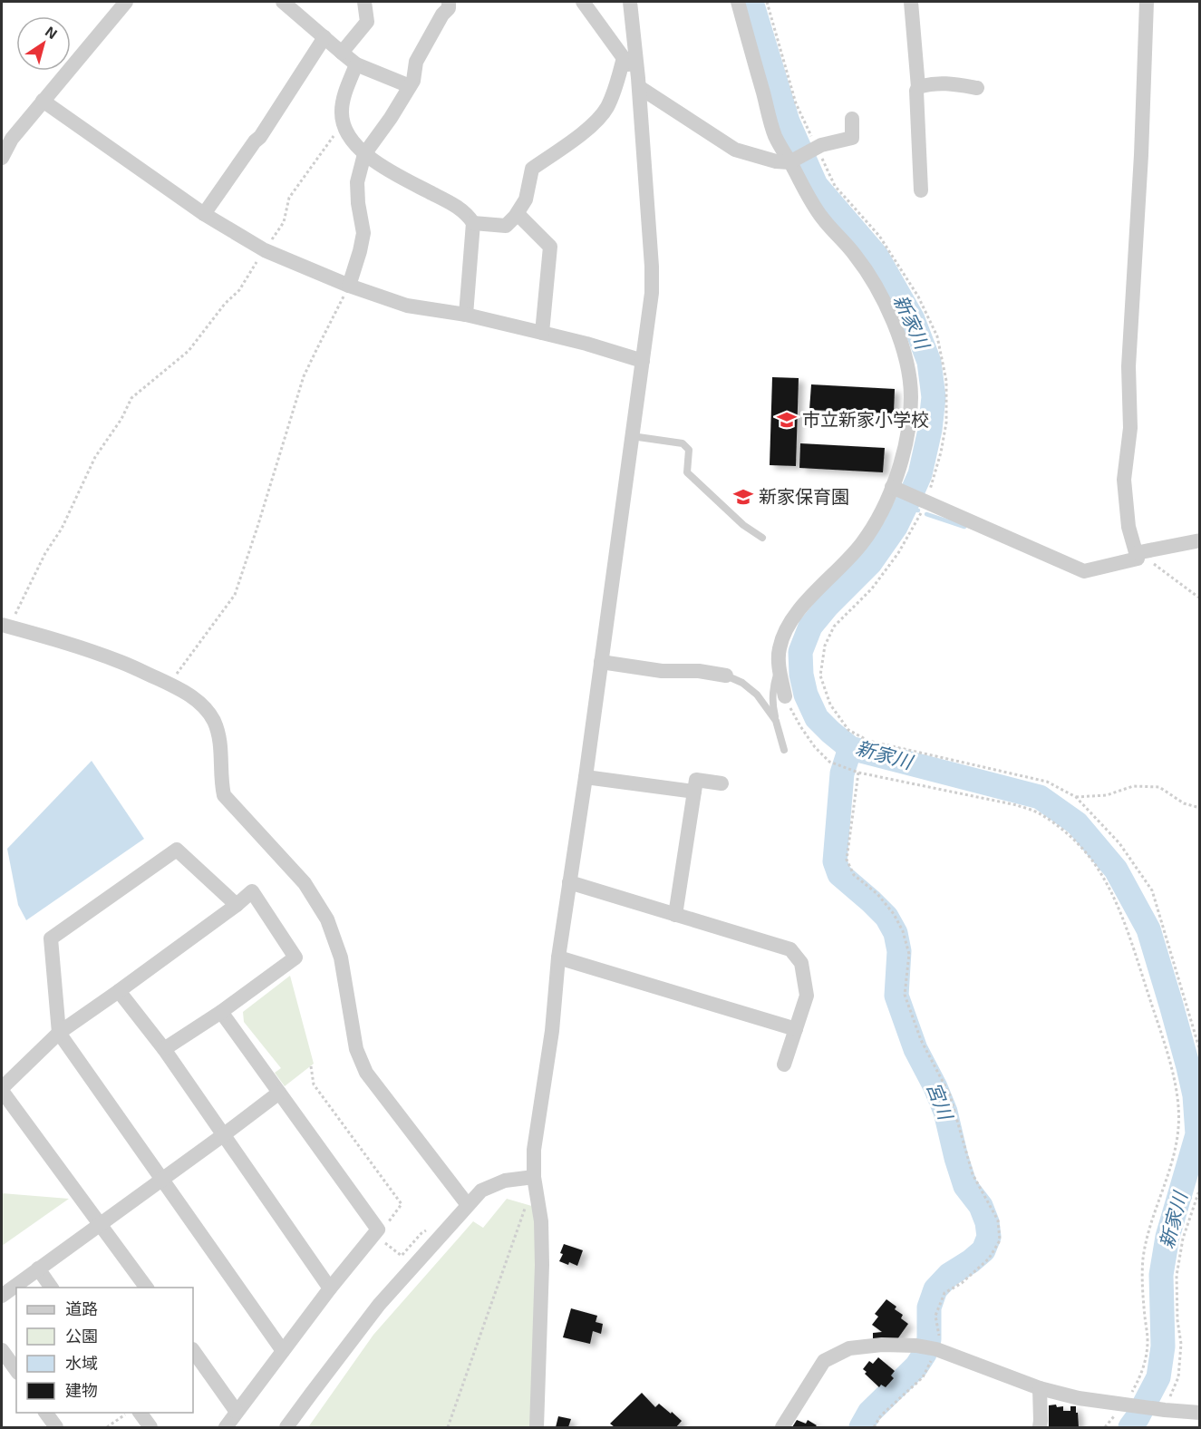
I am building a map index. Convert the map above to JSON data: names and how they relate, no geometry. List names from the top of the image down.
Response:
{
  "water": ["新家川", "宮川"],
  "places": {
    "school or university": ["市立新家小学校", "新家保育園"]
  },
  "legend": [
    "道路",
    "公園",
    "水域",
    "建物"
  ],
  "north": "top right"
}
